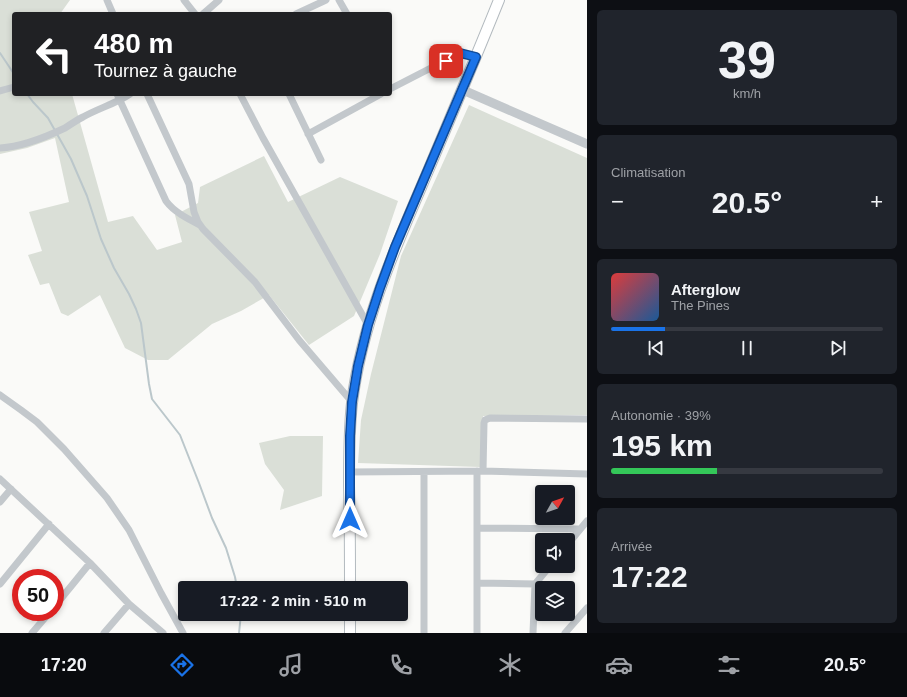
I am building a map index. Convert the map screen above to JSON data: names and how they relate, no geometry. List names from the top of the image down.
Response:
{
  "north": "top right",
  "page": {
    "tile": [
      ["39", "km/h"],
      "Climatisation",
      ["Autonomie · 39%", "195 km"],
      ["Arrivée", "17:22"]
    ],
    "turn": ["480 m", "Tournez à gauche"],
    "heat": ["−", "20.5°", "+"],
    "song": ["Afterglow", "The Pines"],
    "limit": "50",
    "trip": "17:22 · 2 min · 510 m",
    "tabs": ["17:20", "20.5°"]
  }
}
